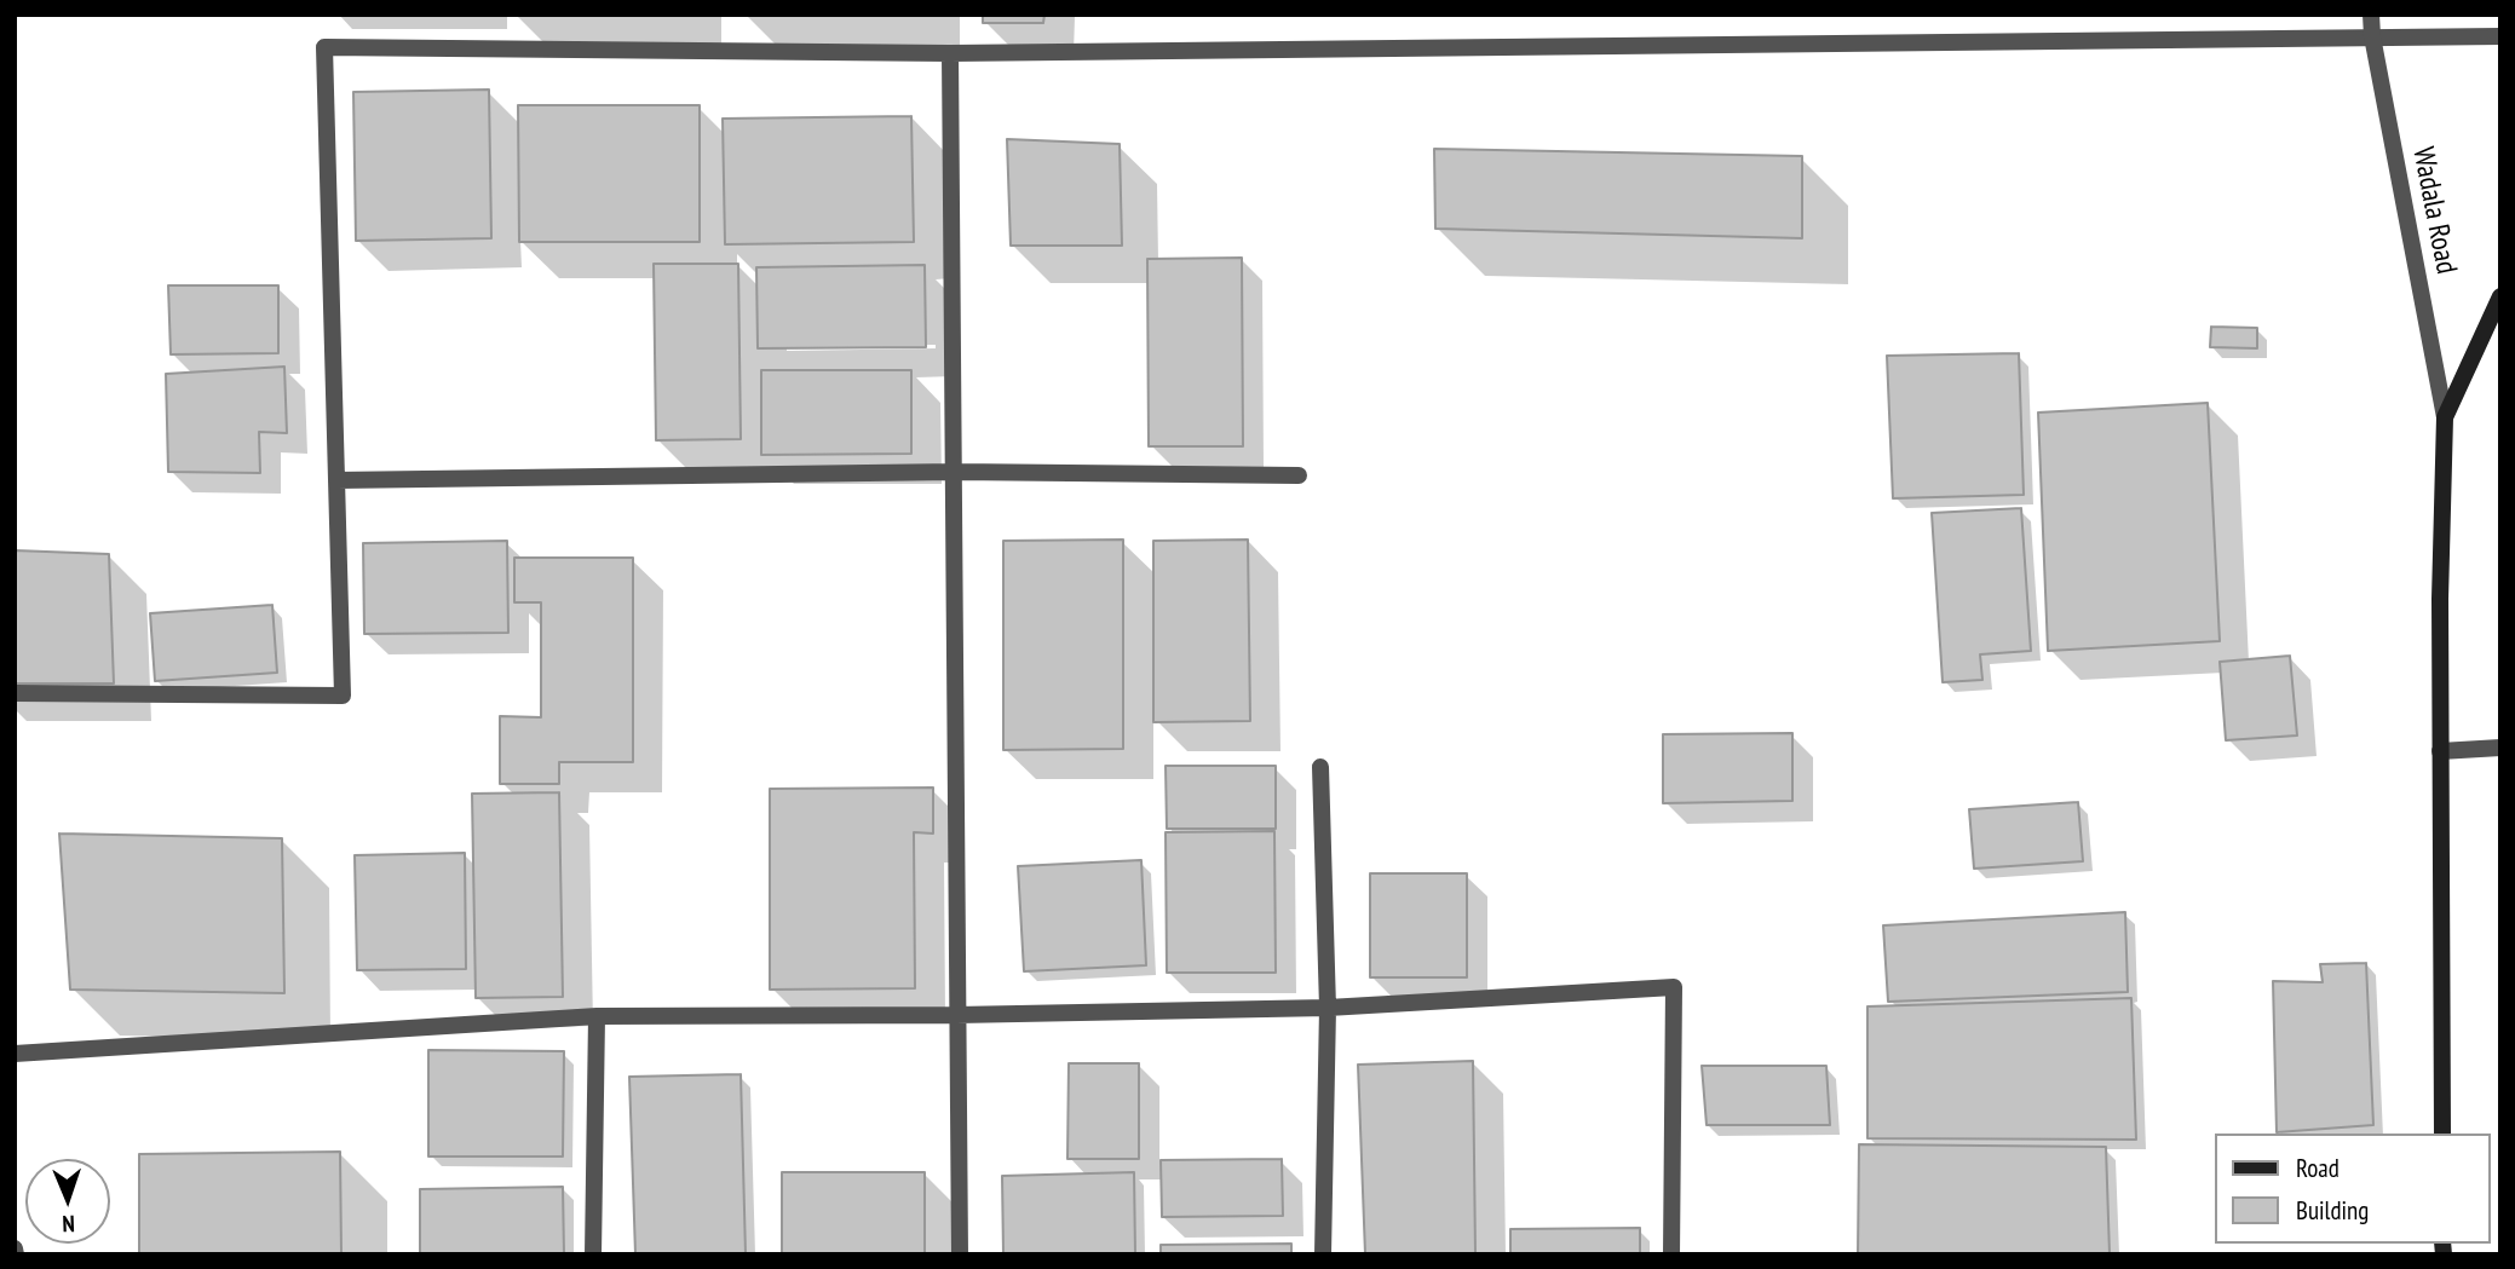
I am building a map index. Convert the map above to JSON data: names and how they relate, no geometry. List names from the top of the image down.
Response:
{
  "streets": {
    "street": ["Wadala Road"]
  },
  "legend": ["Road", "Building"],
  "north": "bottom"
}
